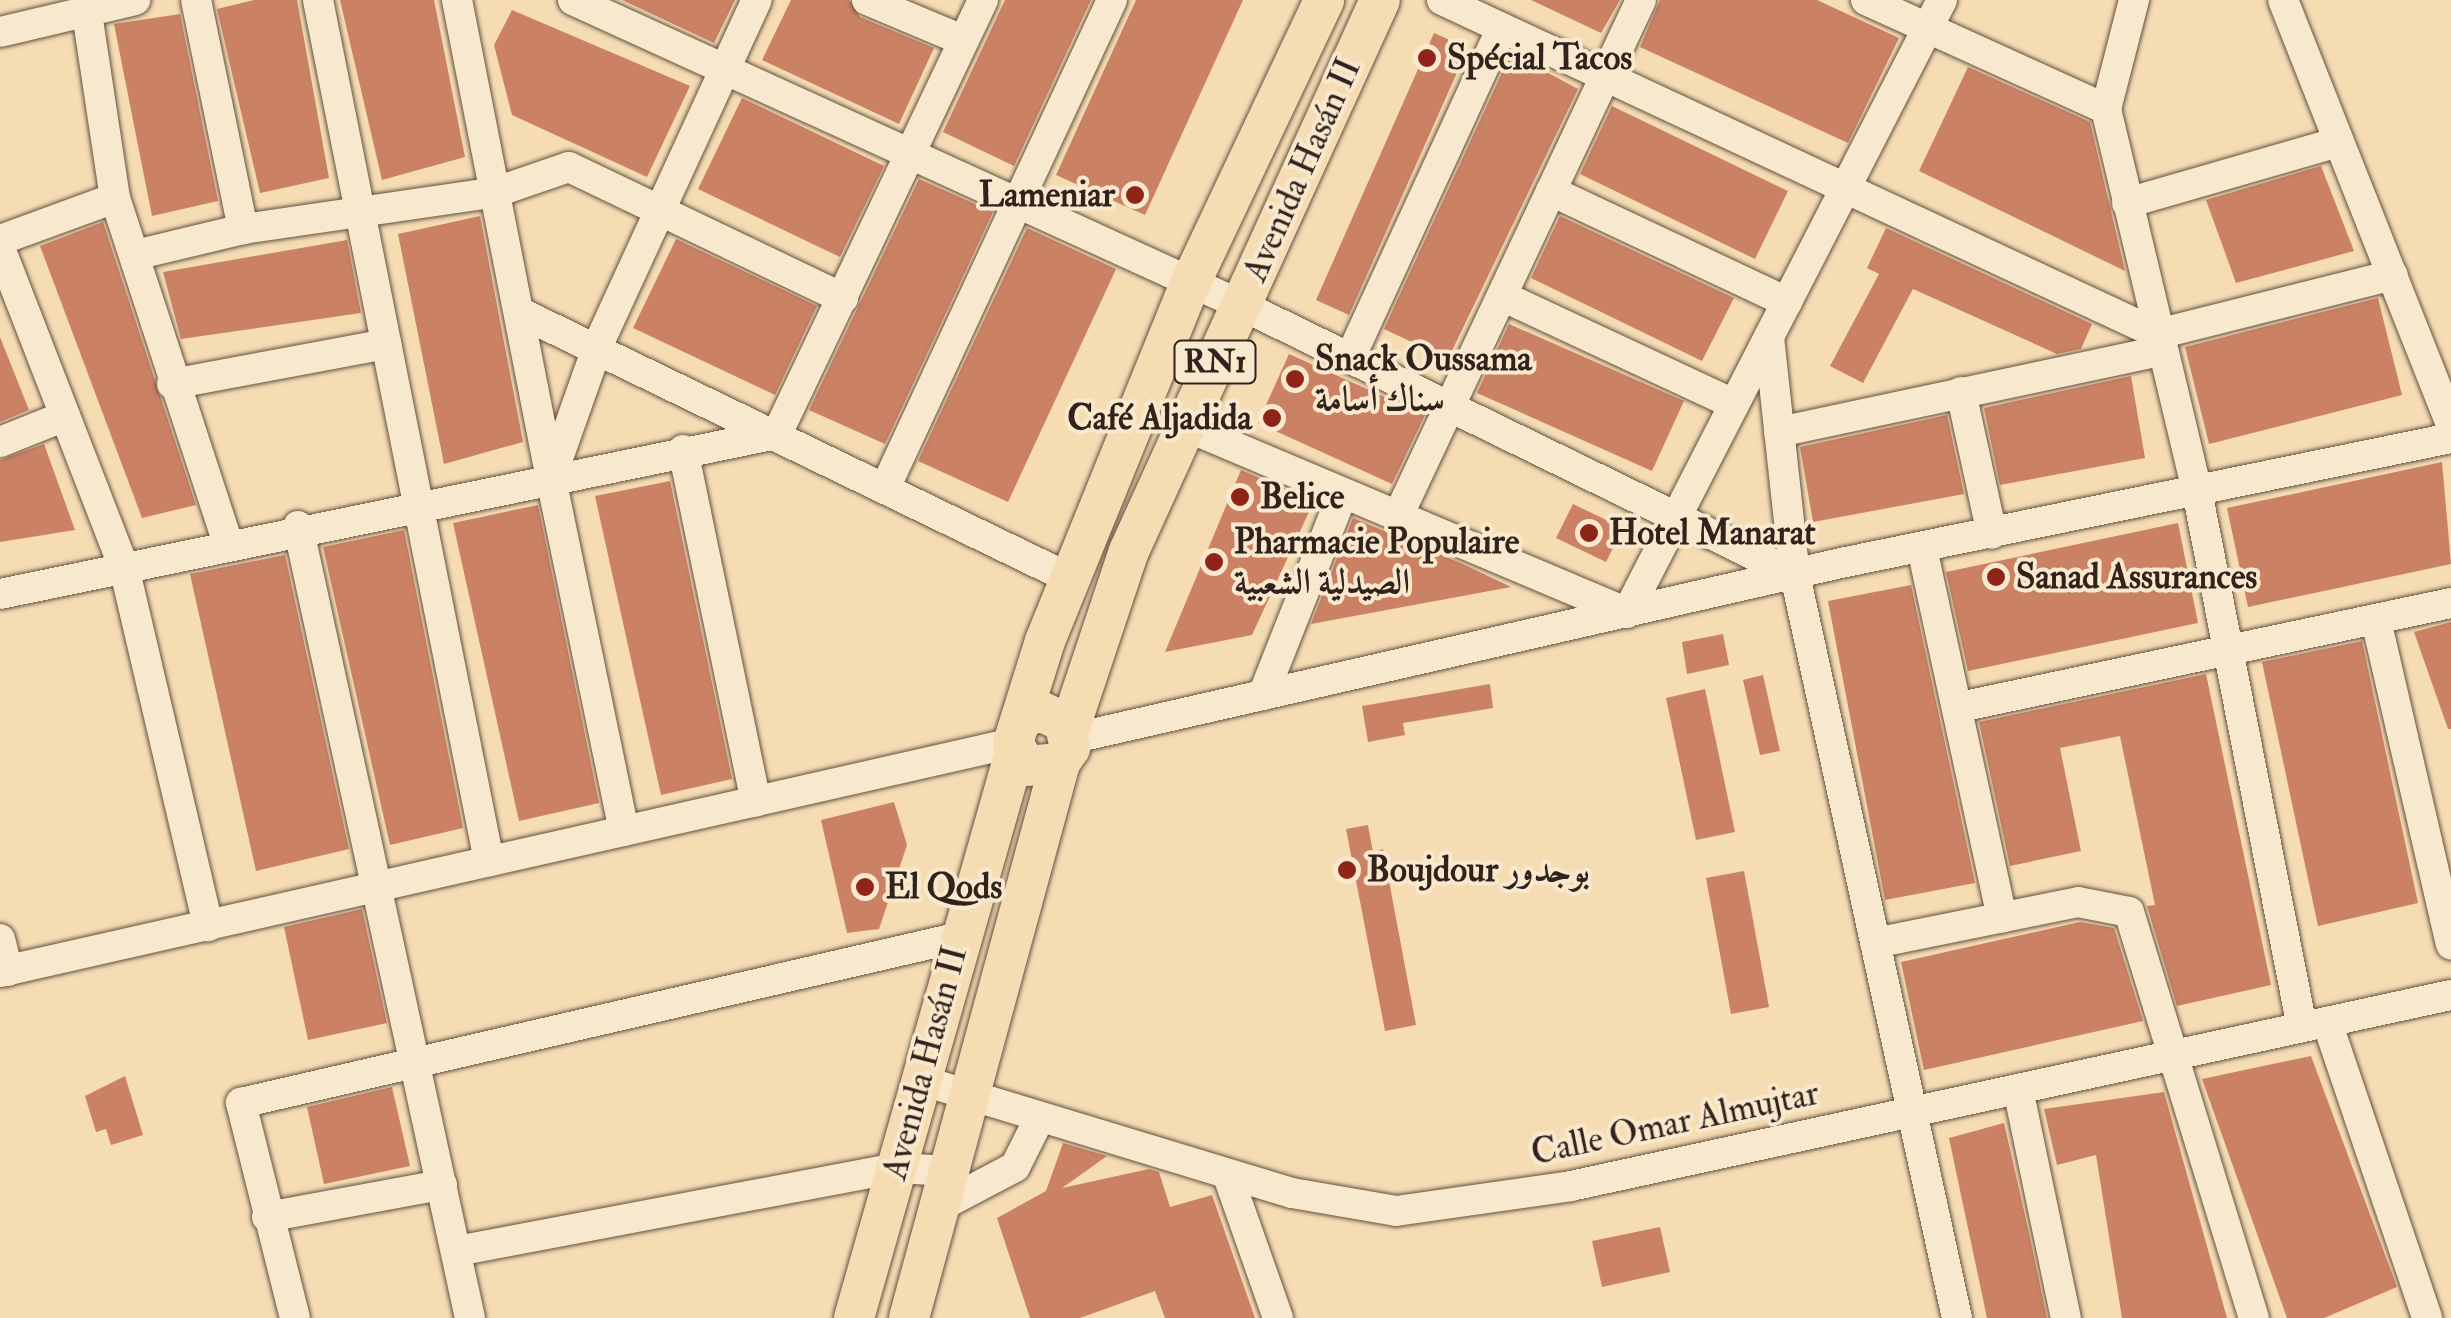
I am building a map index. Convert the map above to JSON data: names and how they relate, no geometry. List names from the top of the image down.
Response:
{
  "streets": {
    "main road": ["Avenida Hasán II", "RN1"],
    "street": ["Calle Omar Almujtar"]
  },
  "crossings": [
    ["Avenida Hasán II", "Calle Omar Almujtar"]
  ],
  "places": [
    "Spécial Tacos",
    "Lameniar",
    "Snack Oussama سناك أسامة",
    "Café Aljadida",
    "Belice",
    "Hotel Manarat",
    "Pharmacie Populaire الصيدلية الشعبية",
    "Sanad Assurances",
    "Boujdour بوجدور",
    "El Qods"
  ]
}
